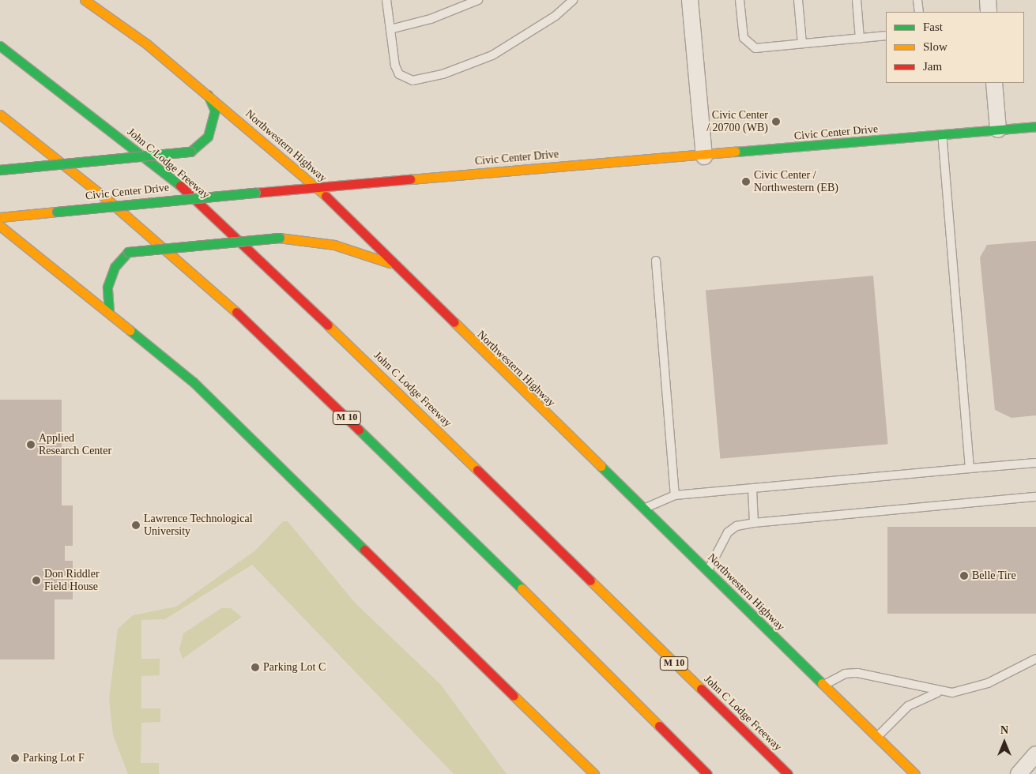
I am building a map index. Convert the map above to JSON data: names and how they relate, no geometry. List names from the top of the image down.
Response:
{
  "streets": {
    "main road": [
      "Civic Center Drive",
      "Northwestern Highway",
      "John C Lodge Freeway",
      "M 10"
    ]
  },
  "crossings": [
    ["Civic Center Drive", "Northwestern Highway"]
  ],
  "places": [
    "Civic Center / 20700 (WB)",
    "Civic Center / Northwestern (EB)",
    "Applied Research Center",
    "Lawrence Technological University",
    "Belle Tire",
    "Don Riddler Field House",
    "Parking Lot C",
    "Parking Lot F"
  ],
  "legend": ["Fast", "Slow", "Jam"],
  "north": "top"
}
